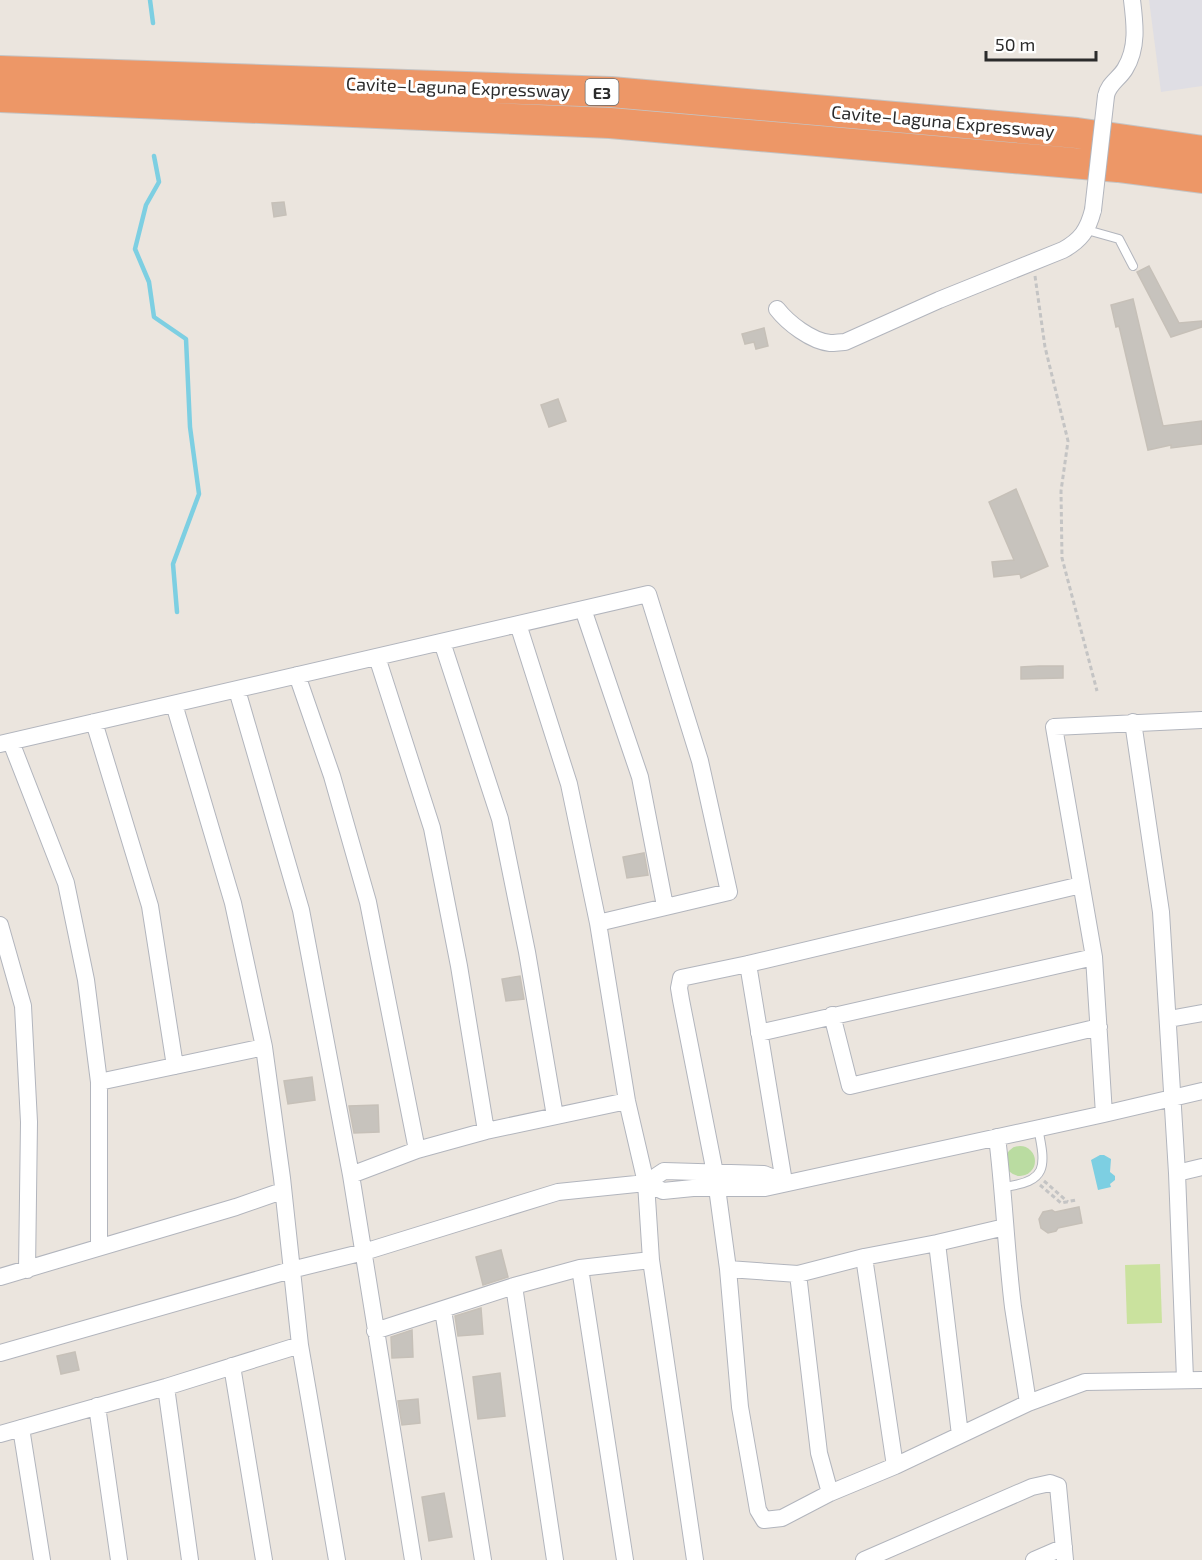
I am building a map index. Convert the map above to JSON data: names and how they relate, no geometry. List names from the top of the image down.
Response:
{
  "streets": {
    "highway": ["Cavite–Laguna Expressway", "E3"]
  },
  "scale_bar": "50 m"
}
